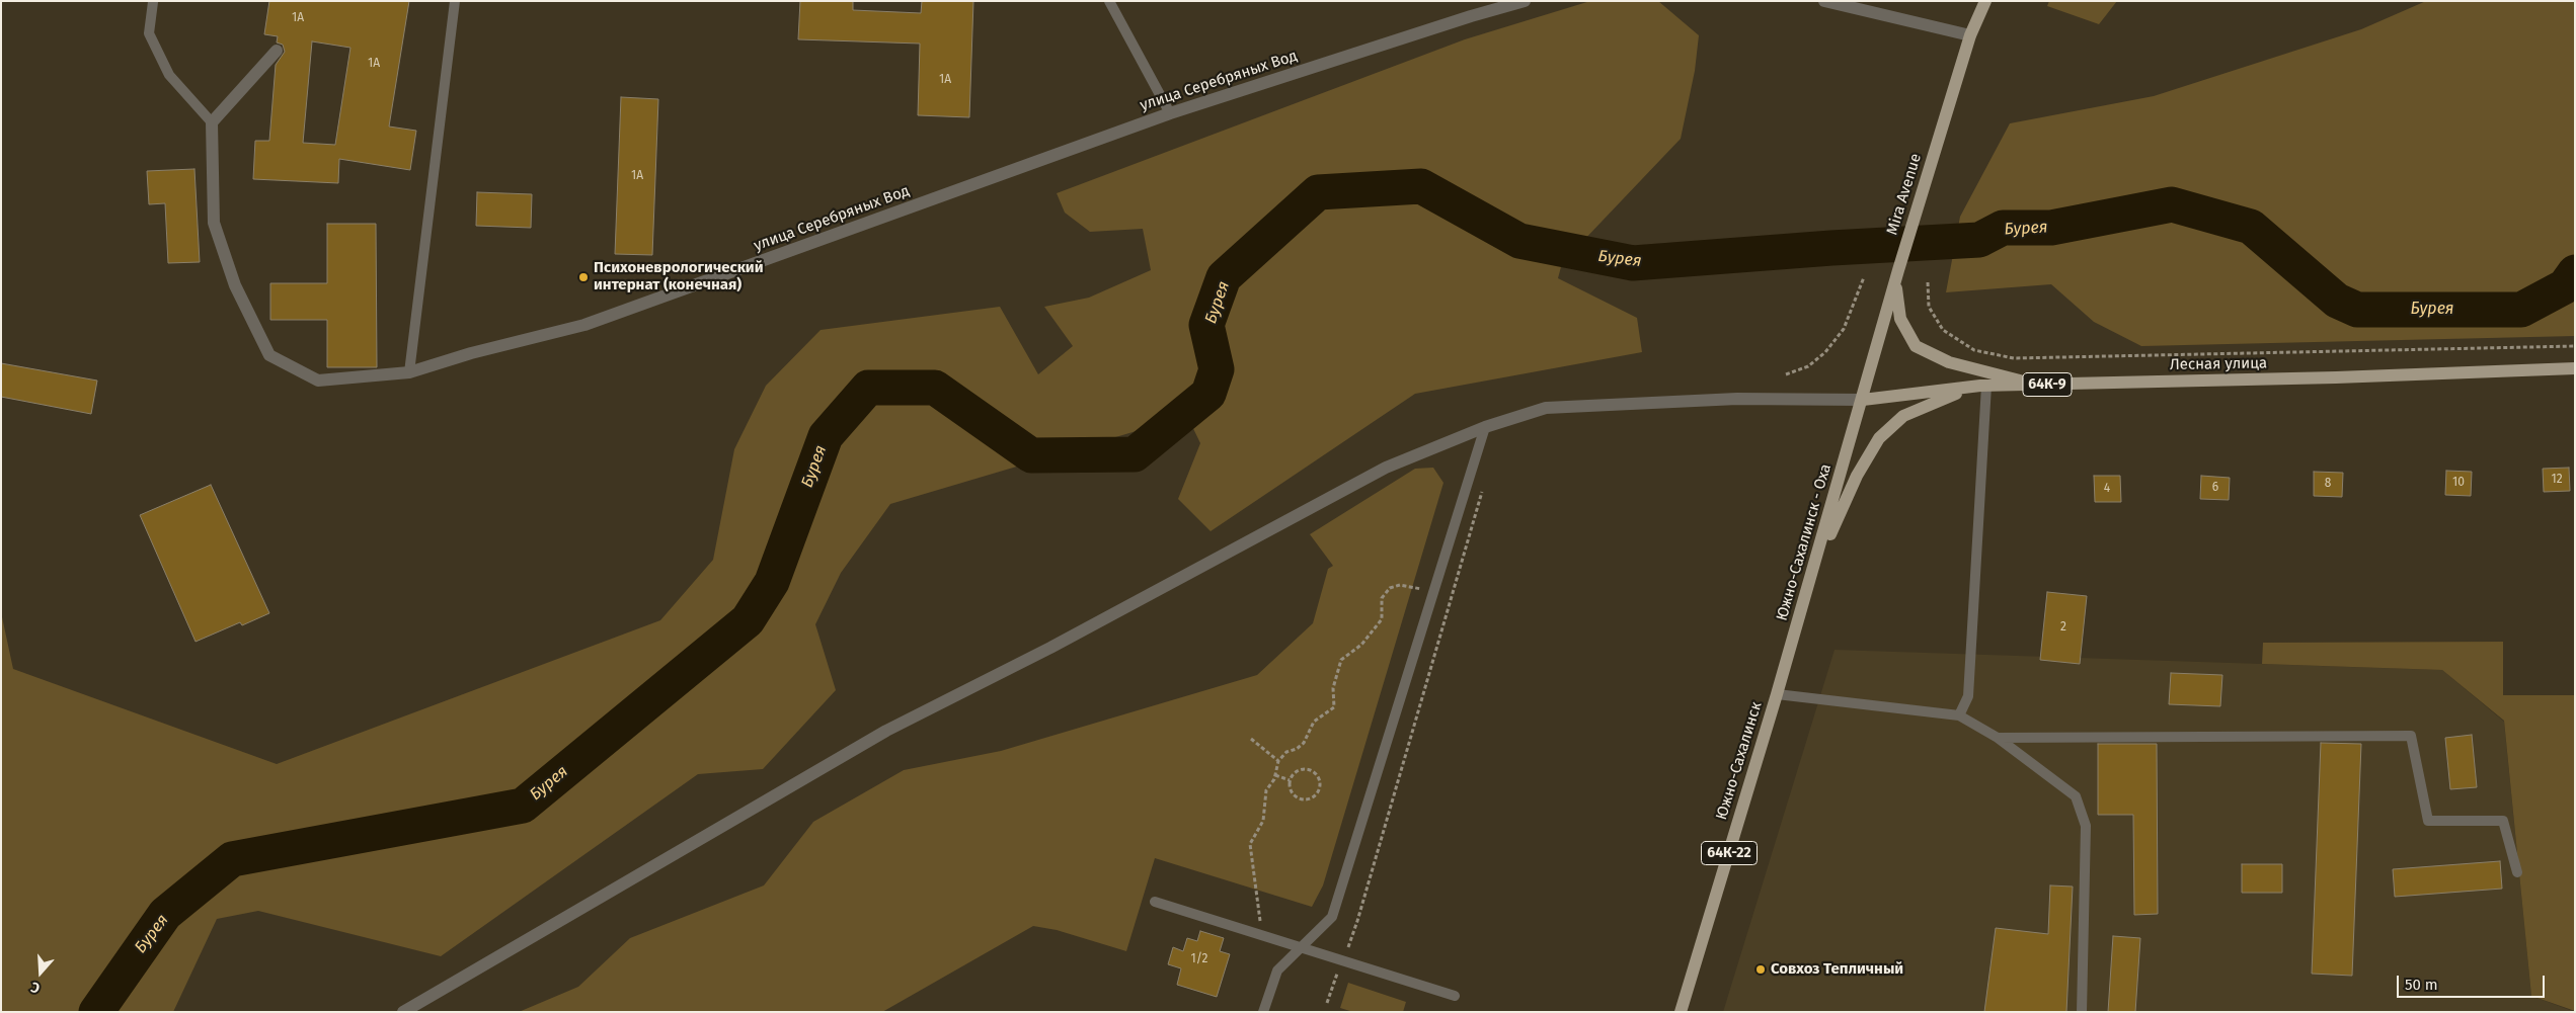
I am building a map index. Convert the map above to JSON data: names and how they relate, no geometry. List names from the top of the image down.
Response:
{
  "streets": {
    "main road": [
      "Mira Avenue",
      "Лесная улица",
      "64К-9",
      "Южно-Сахалинск - Оха",
      "Южно-Сахалинск",
      "64К-22"
    ],
    "street": ["улица Серебряных Вод"]
  },
  "crossings": [
    ["Mira Avenue", "Лесная улица"],
    ["Mira Avenue", "Южно-Сахалинск - Оха"],
    ["Лесная улица", "Южно-Сахалинск - Оха"],
    ["Южно-Сахалинск - Оха", "Южно-Сахалинск"]
  ],
  "water": ["Бурея"],
  "places": ["Психоневрологический интернат (конечная)", "Совхоз Тепличный"],
  "house_numbers": [
    "1А",
    "1А",
    "1А",
    "1А",
    "12",
    "10",
    "8",
    "6",
    "4",
    "2",
    "1/2"
  ],
  "scale_bar": "50 m",
  "north": "bottom"
}
